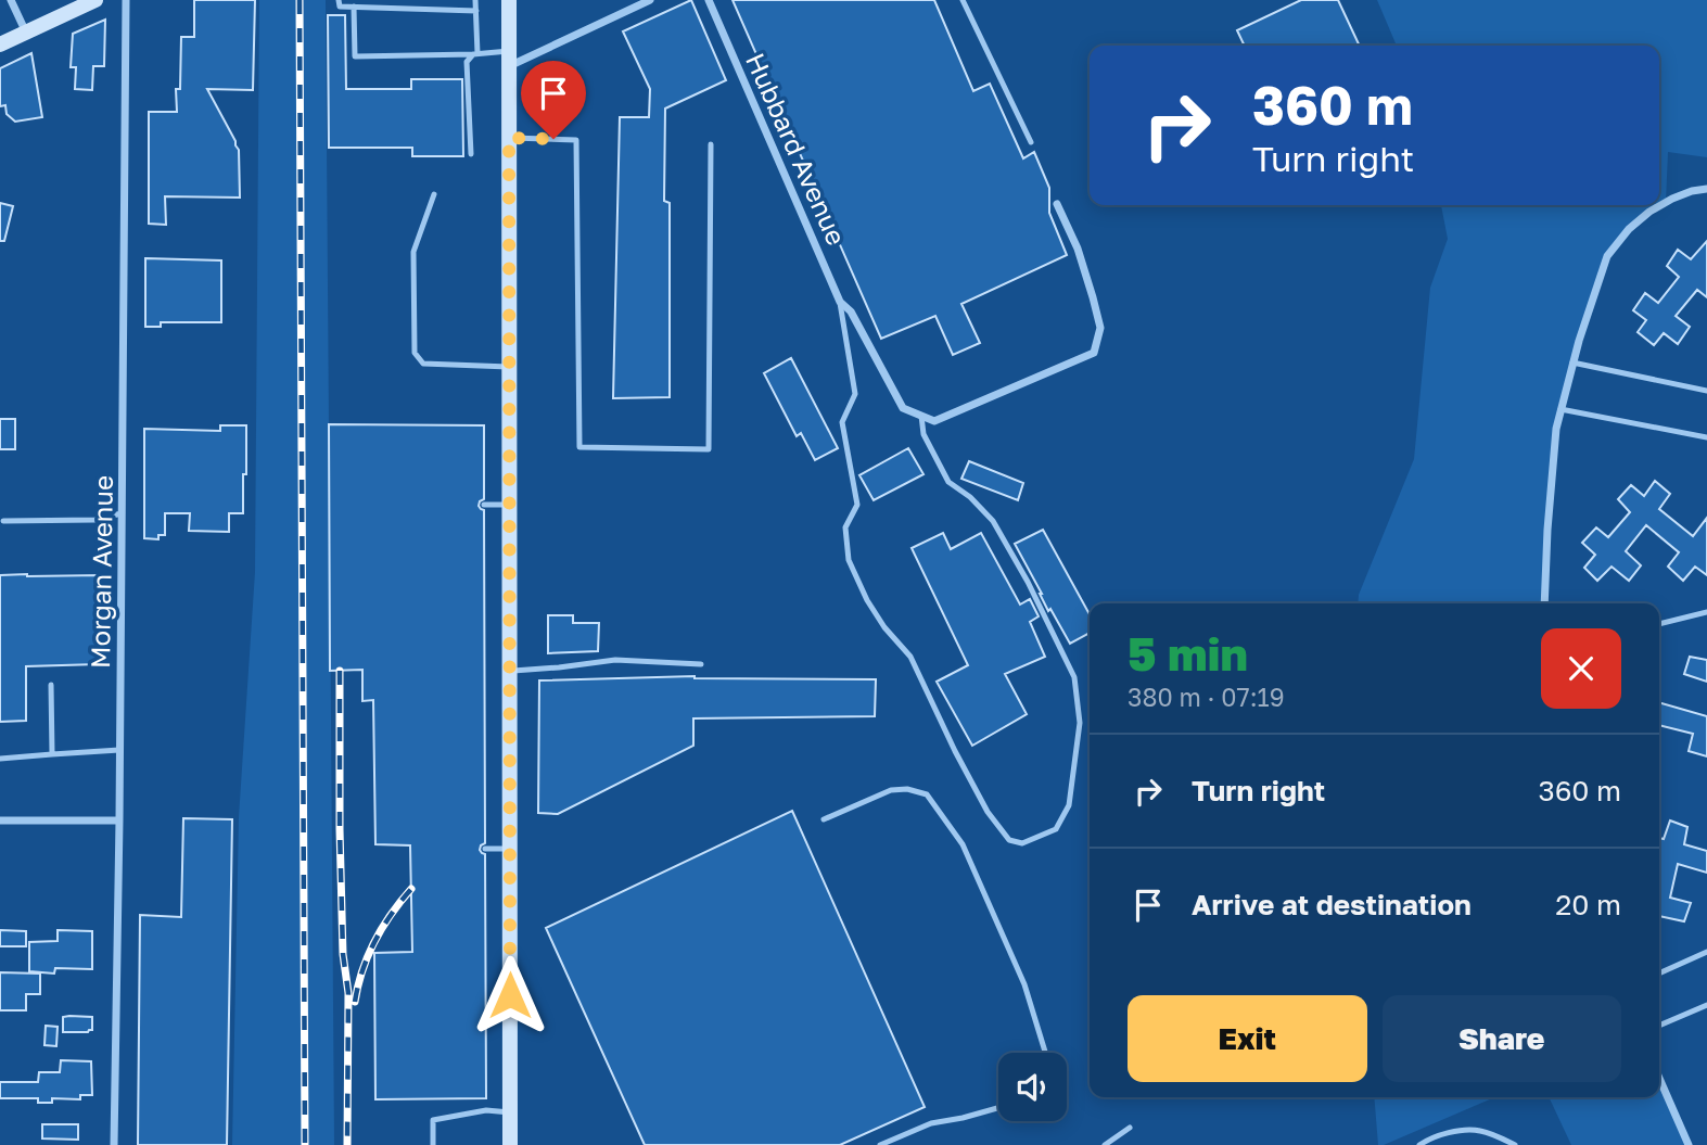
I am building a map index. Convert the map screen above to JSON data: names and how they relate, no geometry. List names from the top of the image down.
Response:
{
  "streets": {
    "street": ["Hubbard Avenue", "Morgan Avenue"]
  },
  "page": {
    "turn": ["360 m", "Turn right"],
    "heading": ["5 min", "380 m · 07:19"],
    "list": [
      {
        "name": "Turn right",
        "value": "360 m"
      },
      {
        "name": "Arrive at destination",
        "value": "20 m"
      }
    ],
    "buttons": ["Exit", "Share"]
  }
}
